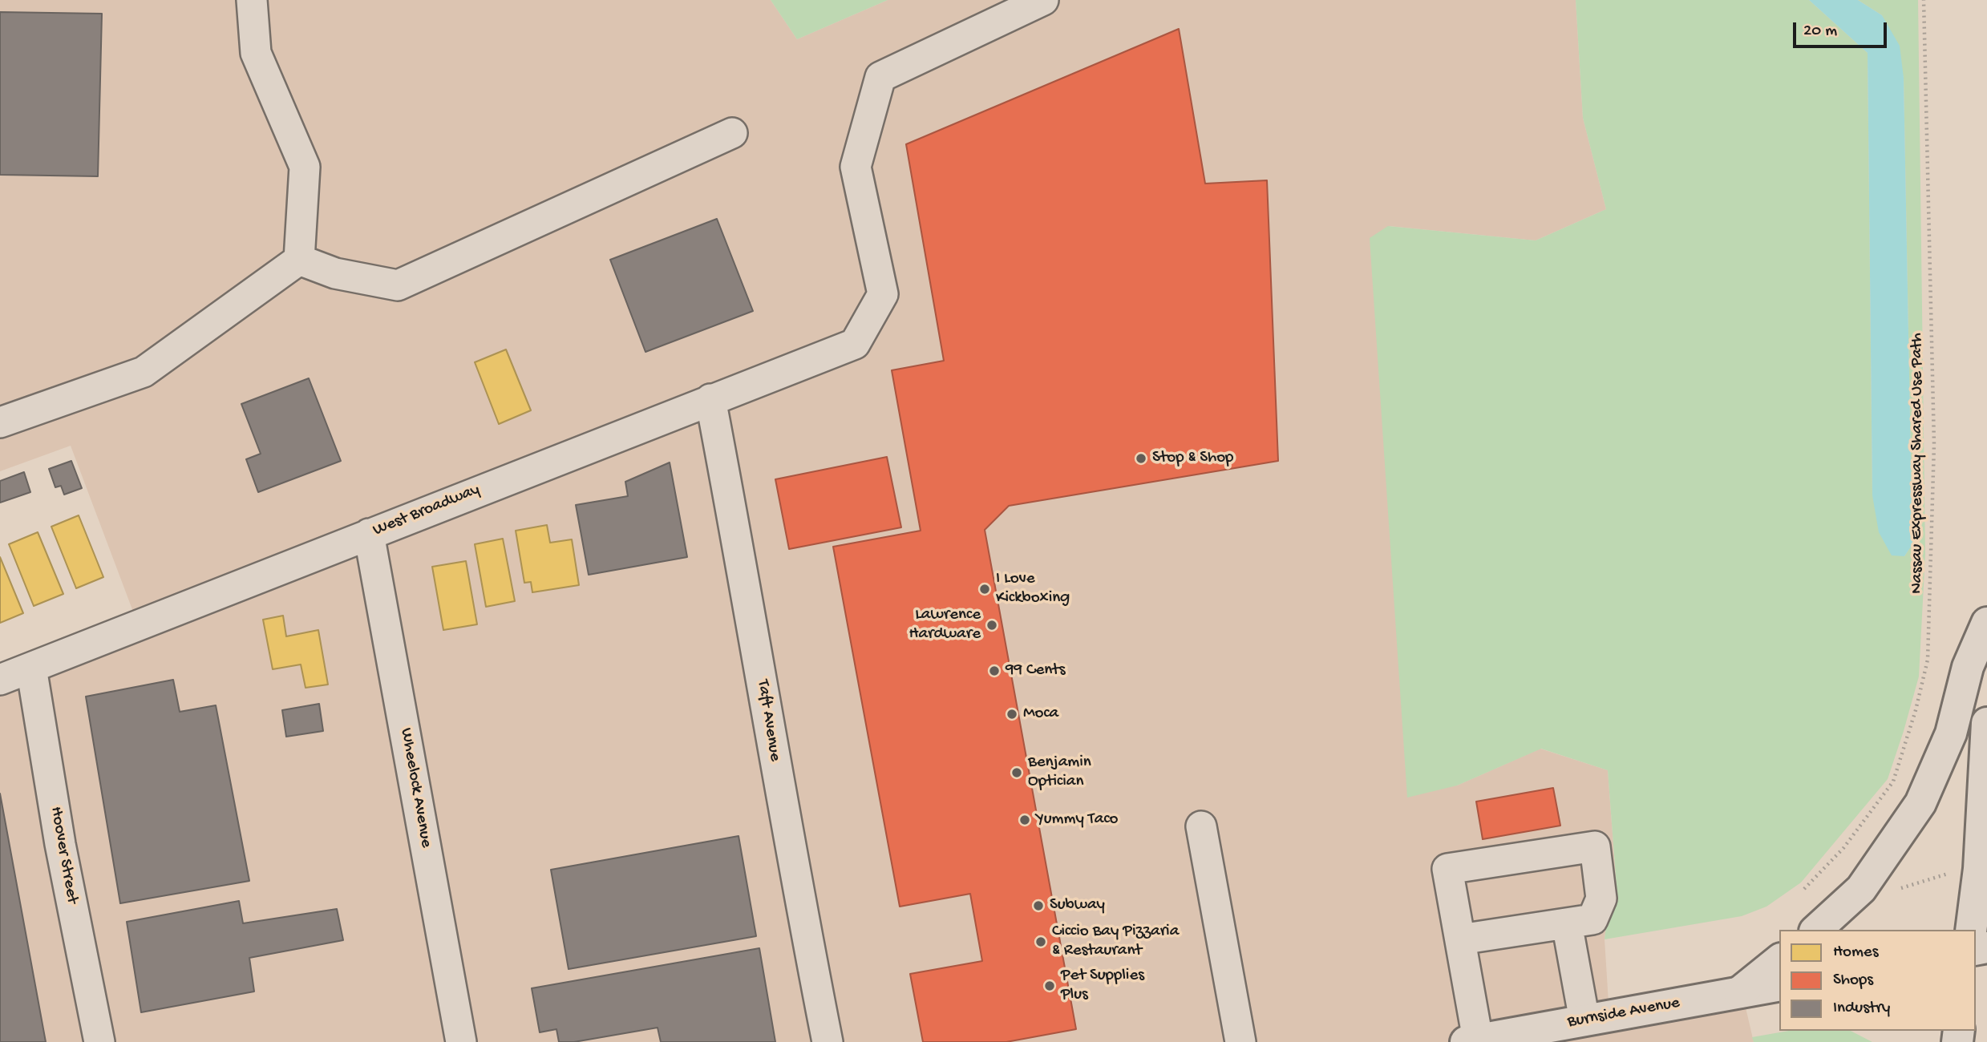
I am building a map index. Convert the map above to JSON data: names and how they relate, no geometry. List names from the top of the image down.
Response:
{
  "streets": {
    "main road": ["Burnside Avenue"],
    "street": [
      "West Broadway",
      "Taft Avenue",
      "Wheelock Avenue",
      "Hoover Street"
    ],
    "path": ["Nassau Expressway Shared Use Path"]
  },
  "crossings": [
    ["West Broadway", "Taft Avenue"],
    ["West Broadway", "Wheelock Avenue"],
    ["West Broadway", "Hoover Street"]
  ],
  "places": [
    "Stop & Shop",
    "I Love Kickboxing",
    "Lawrence Hardware",
    "99 Cents",
    "Moca",
    "Benjamin Optician",
    "Yummy Taco",
    "Subway",
    "Ciccio Bay Pizzaria & Restaurant",
    "Pet Supplies Plus"
  ],
  "legend": ["Homes", "Shops", "Industry"],
  "scale_bar": "20 m"
}
